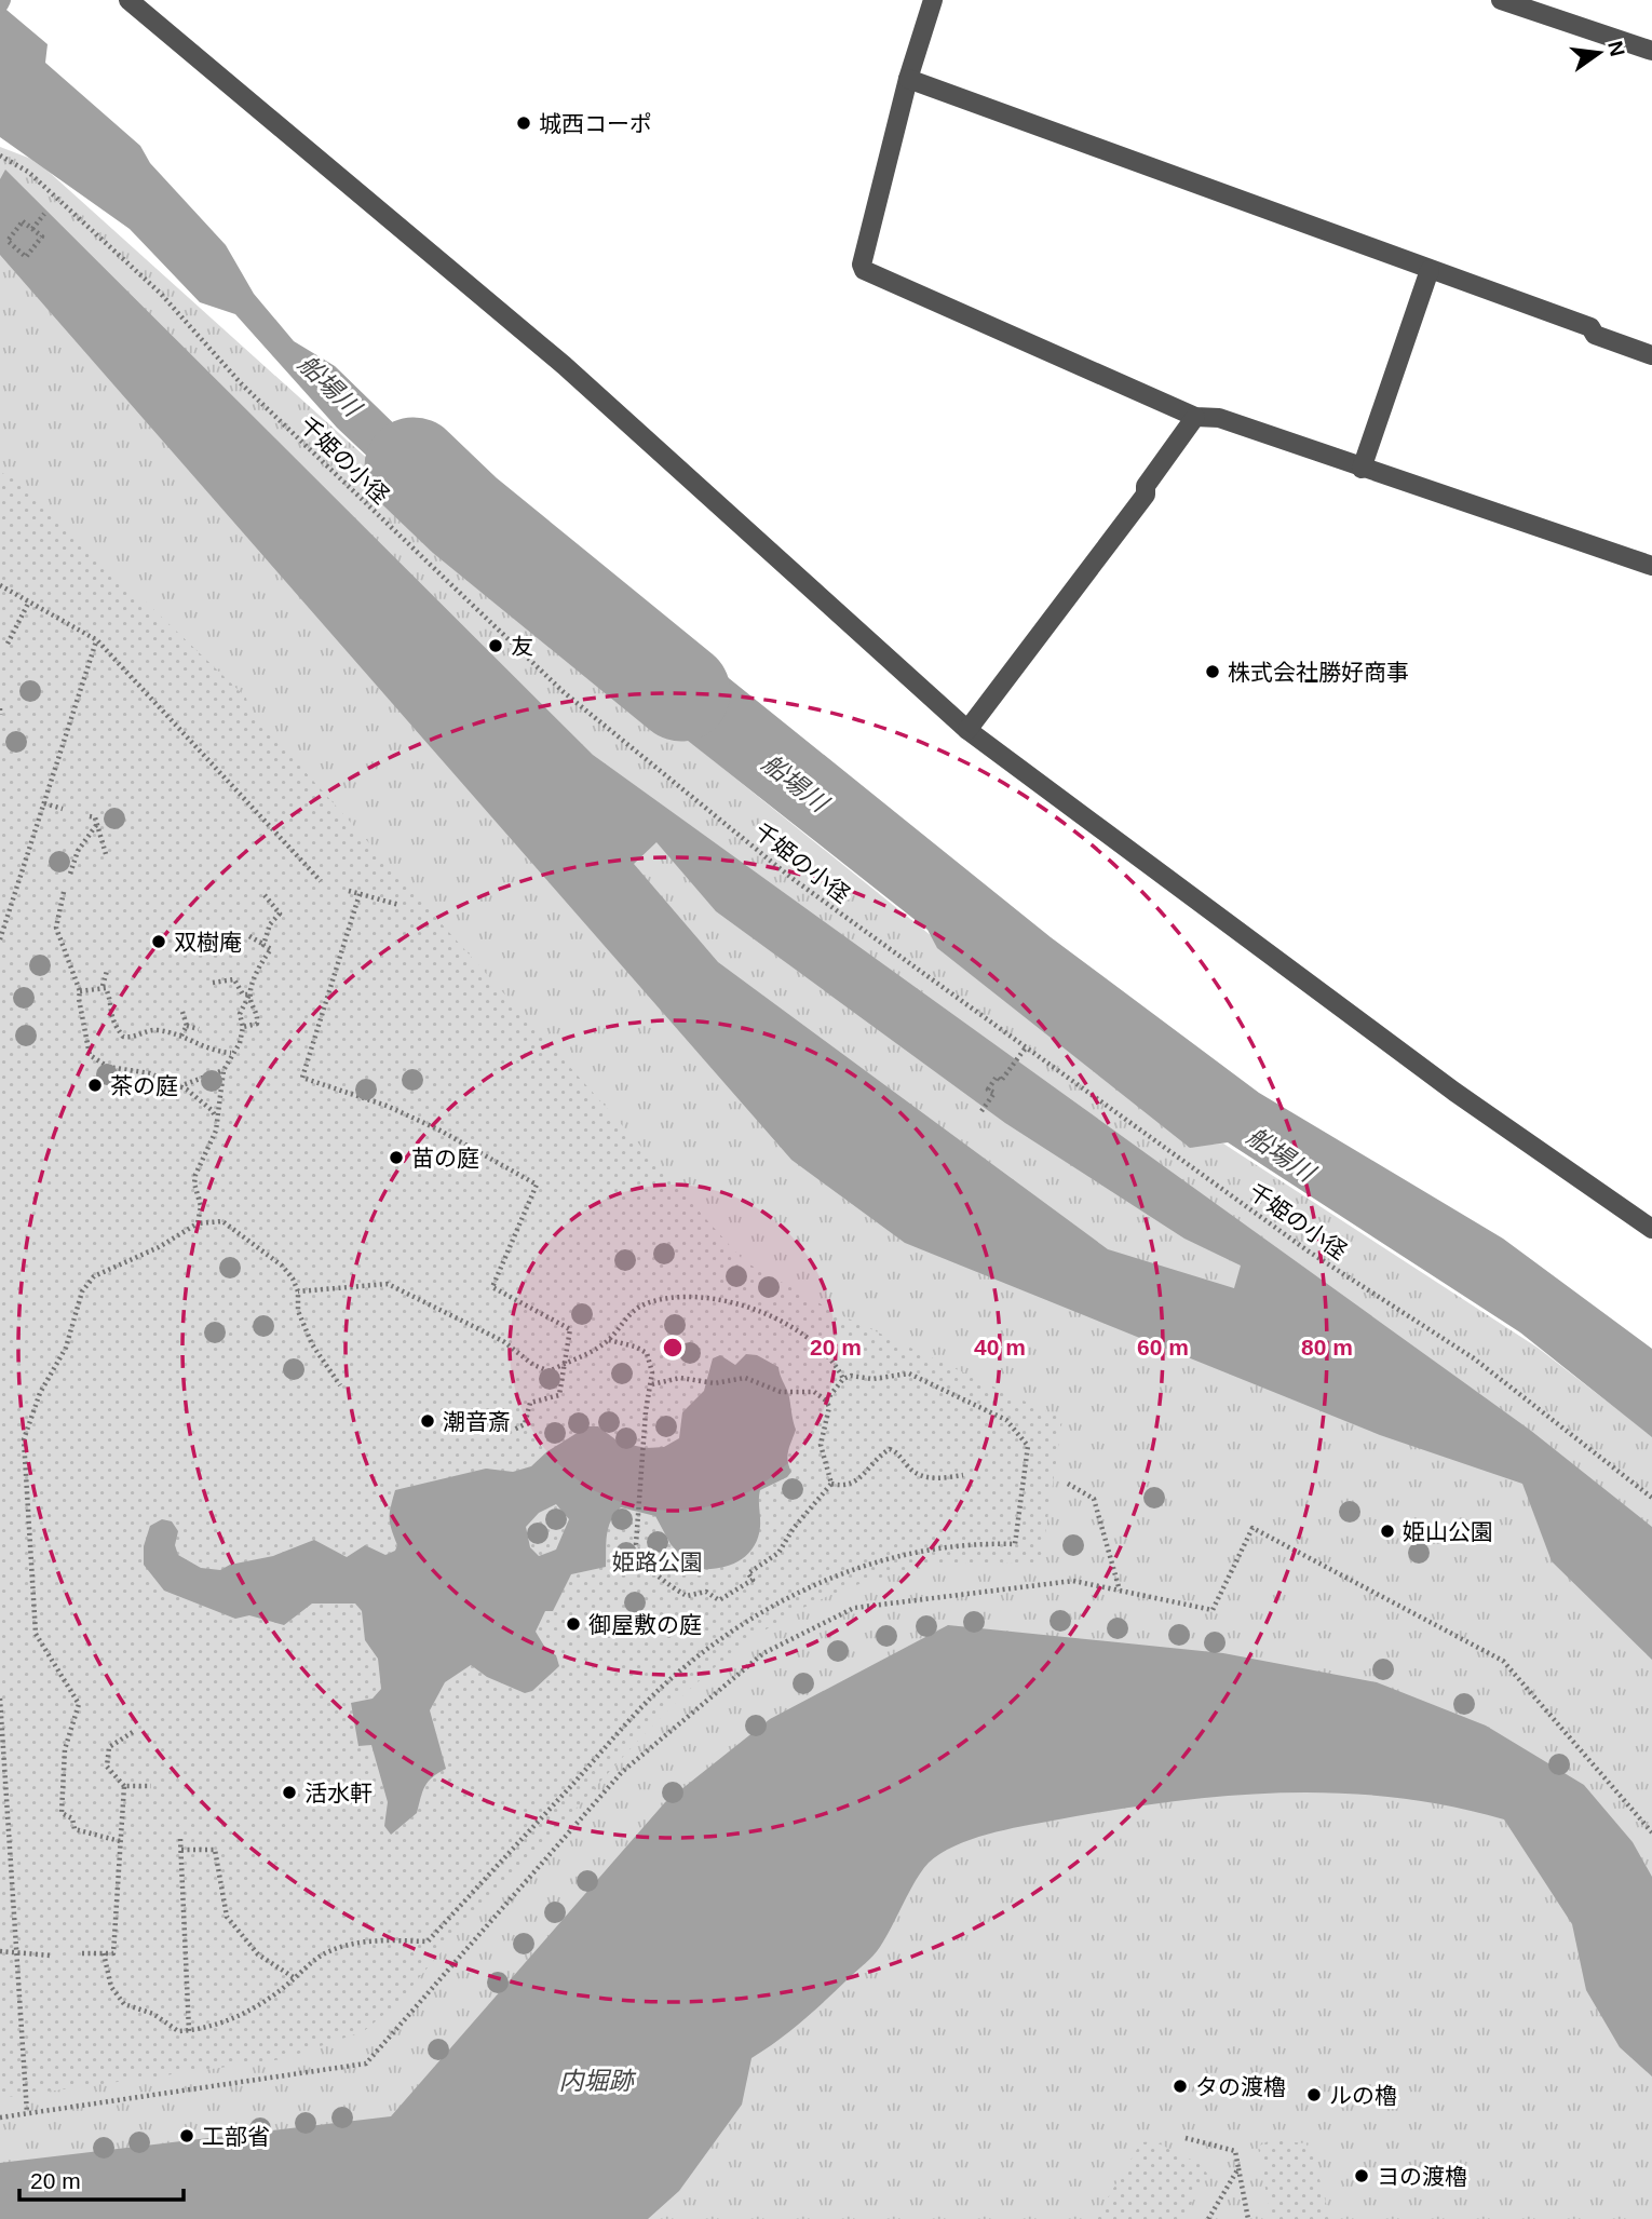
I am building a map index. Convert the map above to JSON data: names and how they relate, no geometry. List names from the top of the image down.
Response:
{
  "streets": {
    "path": ["千姫の小径"]
  },
  "water": ["船場川", "内堀跡"],
  "parks": ["姫路公園"],
  "places": [
    "城西コーポ",
    "友",
    "株式会社勝好商事",
    "双樹庵",
    "茶の庭",
    "苗の庭",
    "潮音斎",
    "姫山公園",
    "御屋敷の庭",
    "活水軒",
    "タの渡櫓",
    "ルの櫓",
    "工部省",
    "ヨの渡櫓"
  ],
  "scale_bar": "20 m",
  "north": "right",
  "rings": [
    "20 m",
    "40 m",
    "60 m",
    "80 m"
  ]
}
